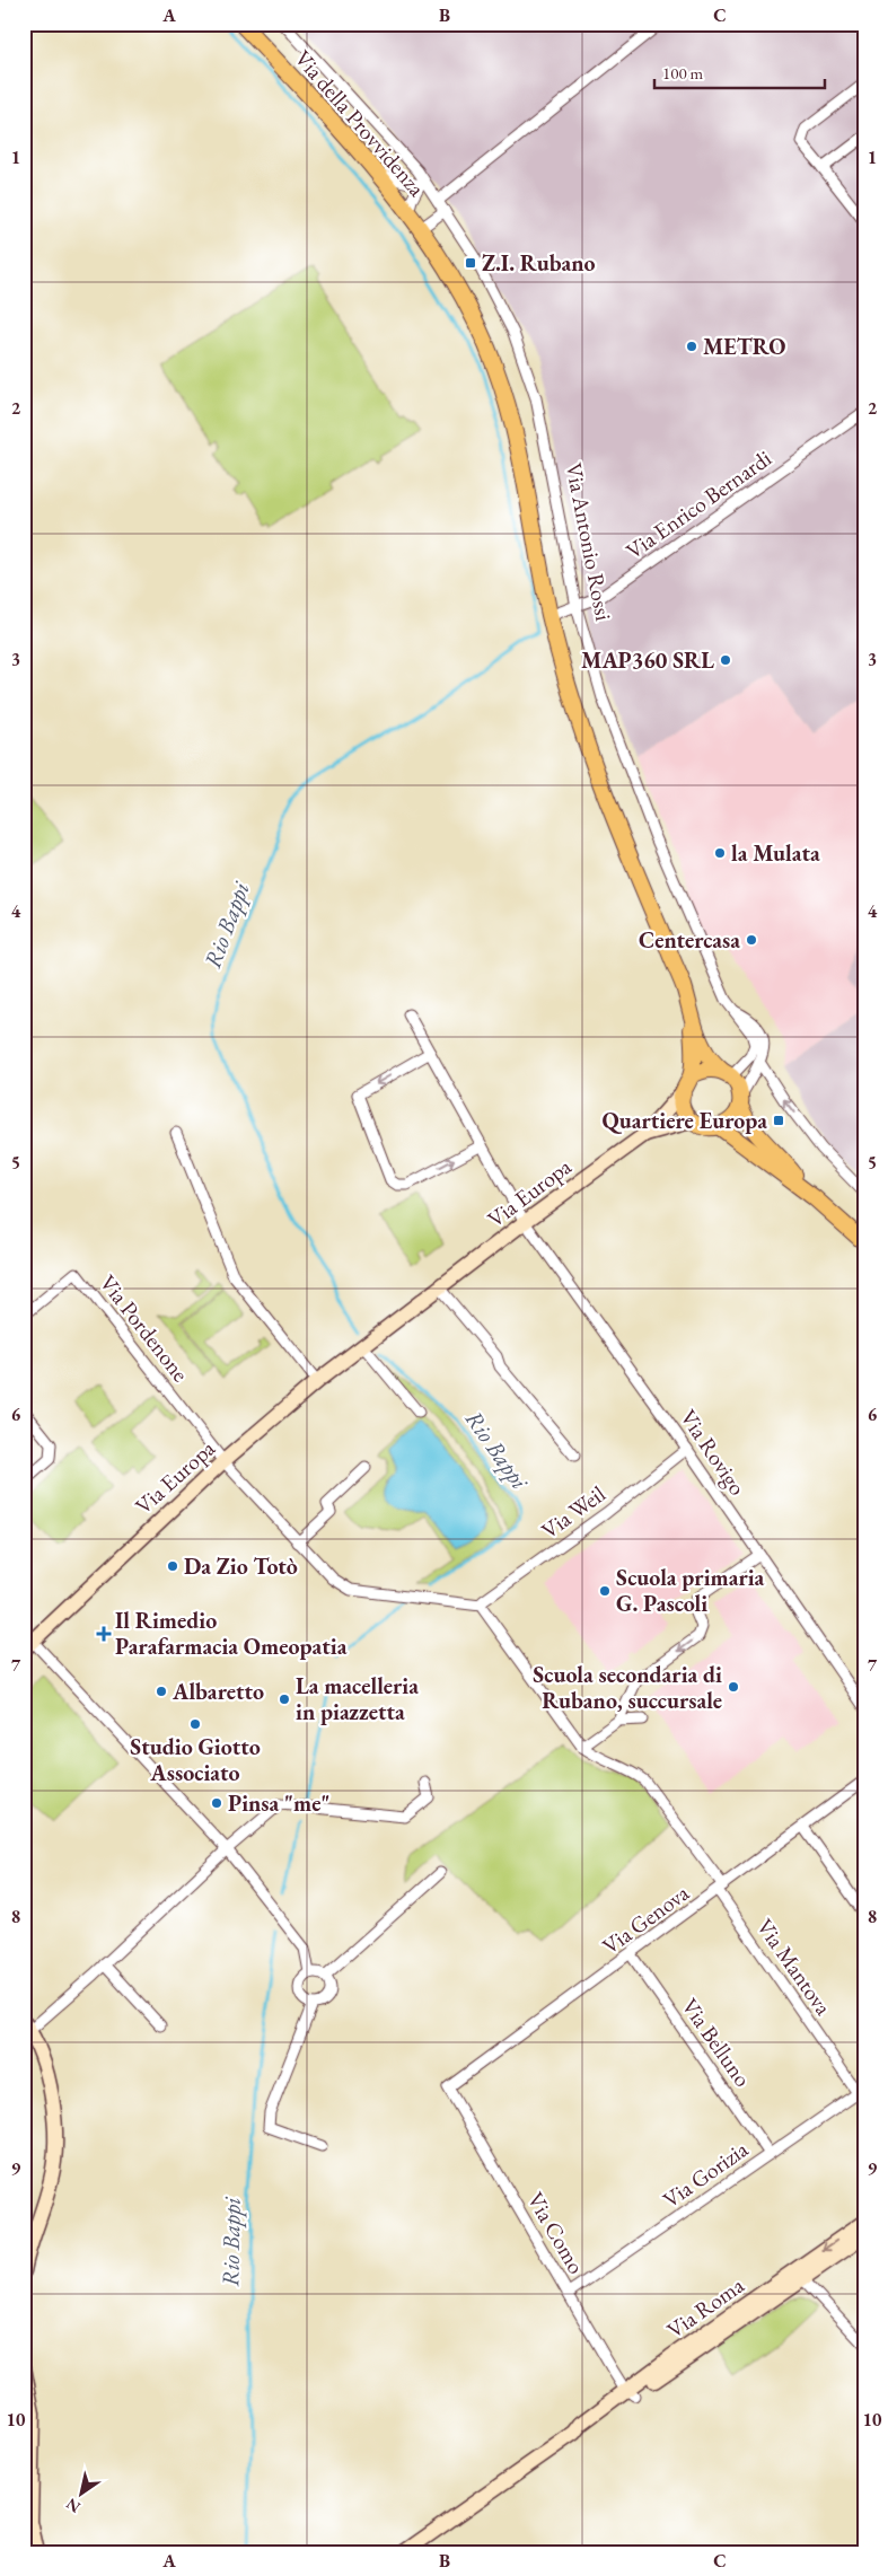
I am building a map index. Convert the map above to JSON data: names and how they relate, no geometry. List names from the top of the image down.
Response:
{
  "streets": {
    "main road": ["Via della Provvidenza", "Via Antonio Rossi"],
    "street": [
      "Via Enrico Bernardi",
      "Via Europa",
      "Via Pordenone",
      "Via Rovigo",
      "Via Weil",
      "Via Genova",
      "Via Mantova",
      "Via Belluno",
      "Via Gorizia",
      "Via Como",
      "Via Roma"
    ]
  },
  "crossings": [
    ["Via della Provvidenza", "Via Antonio Rossi"],
    ["Via Enrico Bernardi", "Via Antonio Rossi"],
    ["Via Antonio Rossi", "Via Europa"],
    ["Via Europa", "Via Pordenone"],
    ["Via Europa", "Via Rovigo"],
    ["Via Rovigo", "Via Weil"],
    ["Via Genova", "Via Mantova"],
    ["Via Genova", "Via Belluno"],
    ["Via Genova", "Via Como"],
    ["Via Mantova", "Via Gorizia"],
    ["Via Belluno", "Via Gorizia"],
    ["Via Gorizia", "Via Como"],
    ["Via Como", "Via Roma"]
  ],
  "water": ["Rio Bappi"],
  "places": {
    "transit": ["Z.I. Rubano", "Quartiere Europa"],
    "other": [
      "METRO",
      "MAP360 SRL",
      "la Mulata",
      "Centercasa",
      "Da Zio Totò",
      "Scuola primaria G. Pascoli",
      "Scuola secondaria di Rubano, succursale",
      "Albaretto",
      "La macelleria in piazzetta",
      "Studio Giotto Associato",
      "Pinsa \"me\""
    ],
    "health": ["Il Rimedio Parafarmacia Omeopatia"]
  },
  "scale_bar": "100 m",
  "north": "bottom left",
  "grid": {
    "columns": ["A", "B", "C"],
    "rows": [
      "1",
      "2",
      "3",
      "4",
      "5",
      "6",
      "7",
      "8",
      "9",
      "10"
    ]
  }
}
